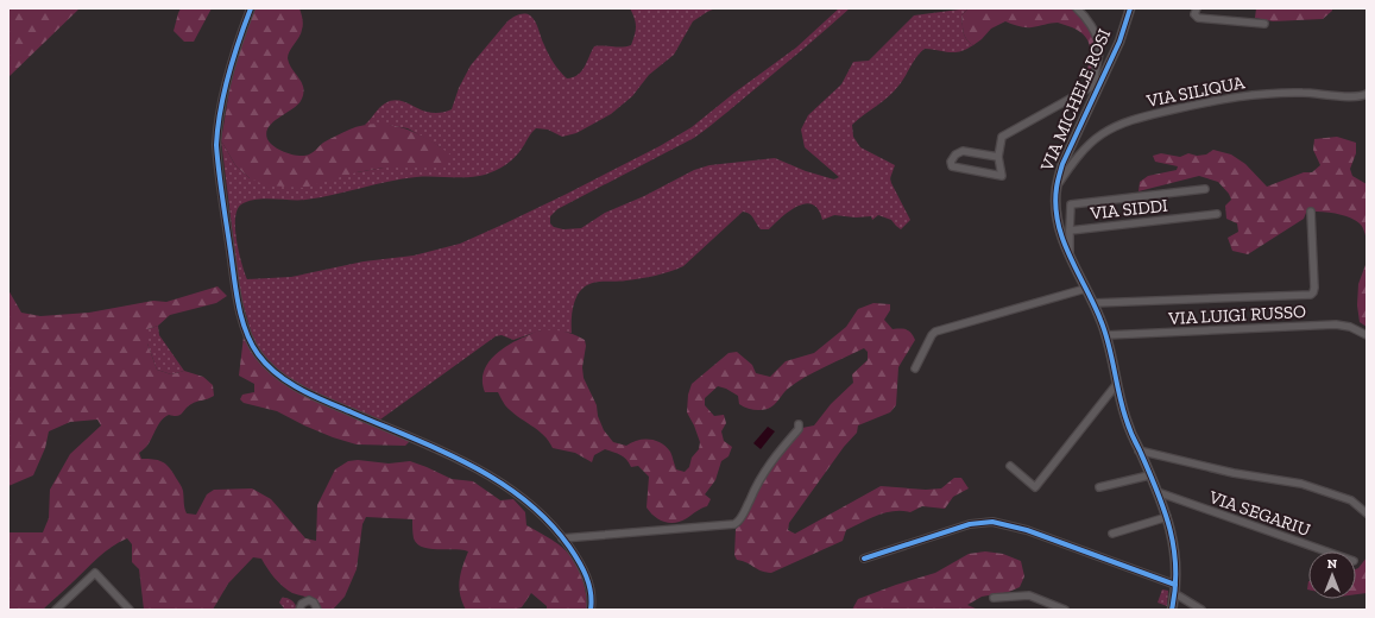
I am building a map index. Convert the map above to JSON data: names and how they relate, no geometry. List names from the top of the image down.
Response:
{
  "streets": {
    "street": [
      "VIA SILIQUA",
      "VIA MICHELE ROSI",
      "VIA SIDDI",
      "VIA LUIGI RUSSO",
      "VIA SEGARIU"
    ]
  },
  "crossings": [
    ["VIA SILIQUA", "VIA MICHELE ROSI"],
    ["VIA MICHELE ROSI", "VIA SIDDI"],
    ["VIA MICHELE ROSI", "VIA LUIGI RUSSO"],
    ["VIA MICHELE ROSI", "VIA SEGARIU"]
  ],
  "north": "top"
}
